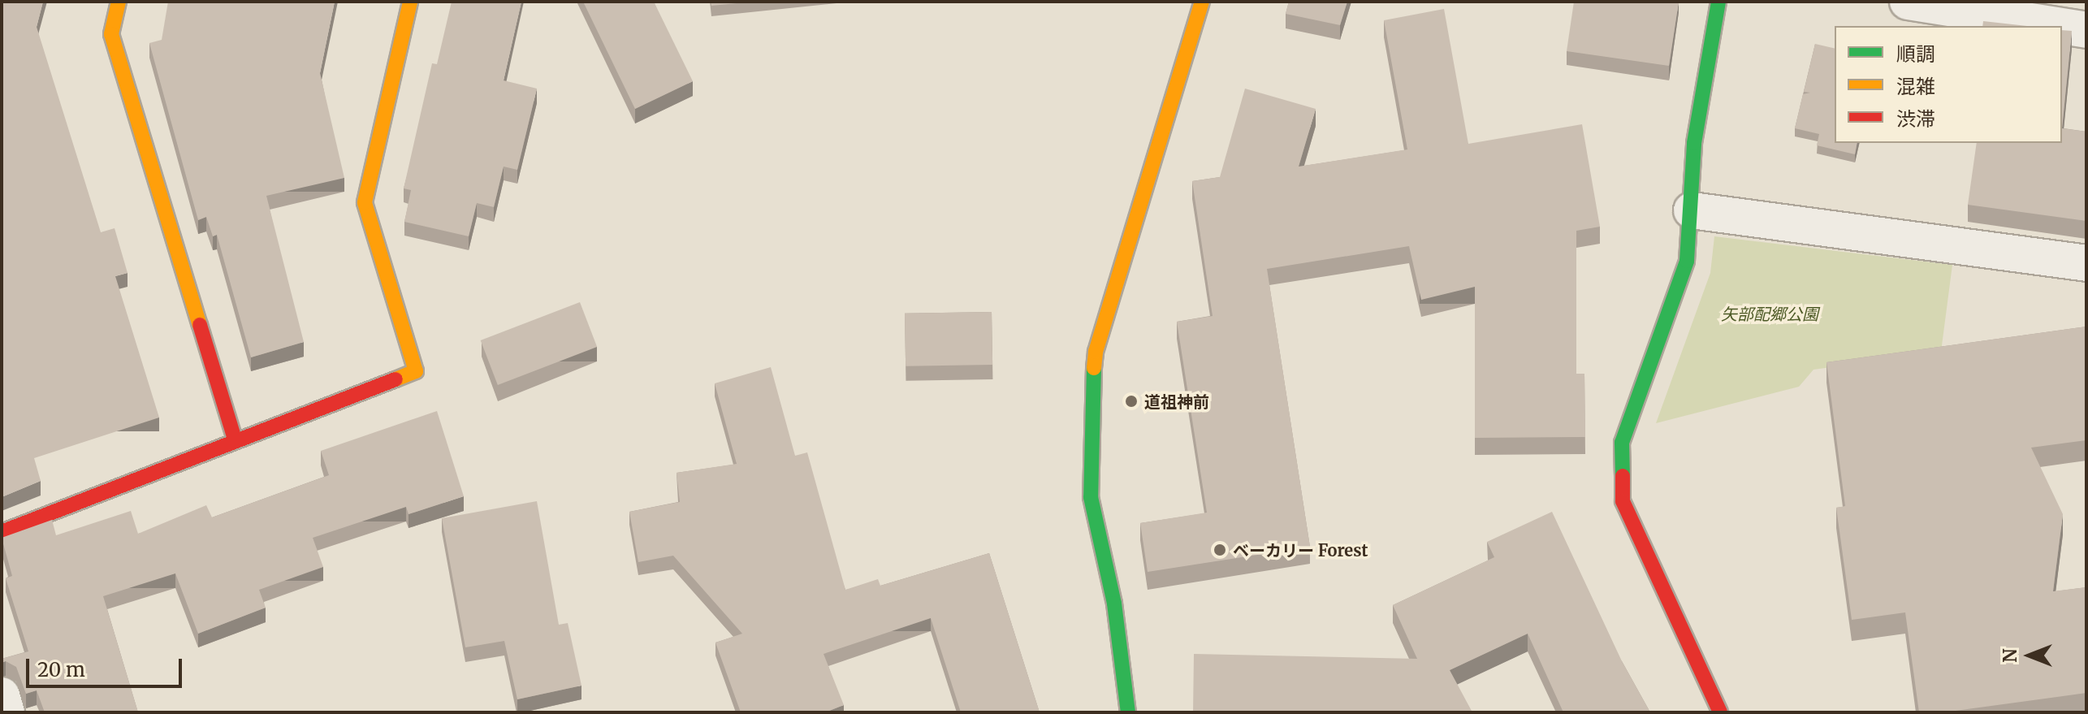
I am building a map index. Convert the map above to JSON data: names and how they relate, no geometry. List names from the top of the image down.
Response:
{
  "parks": ["矢部配郷公園"],
  "places": ["道祖神前", "ベーカリー Forest"],
  "legend": ["順調", "混雑", "渋滞"],
  "scale_bar": "20 m",
  "north": "left"
}
